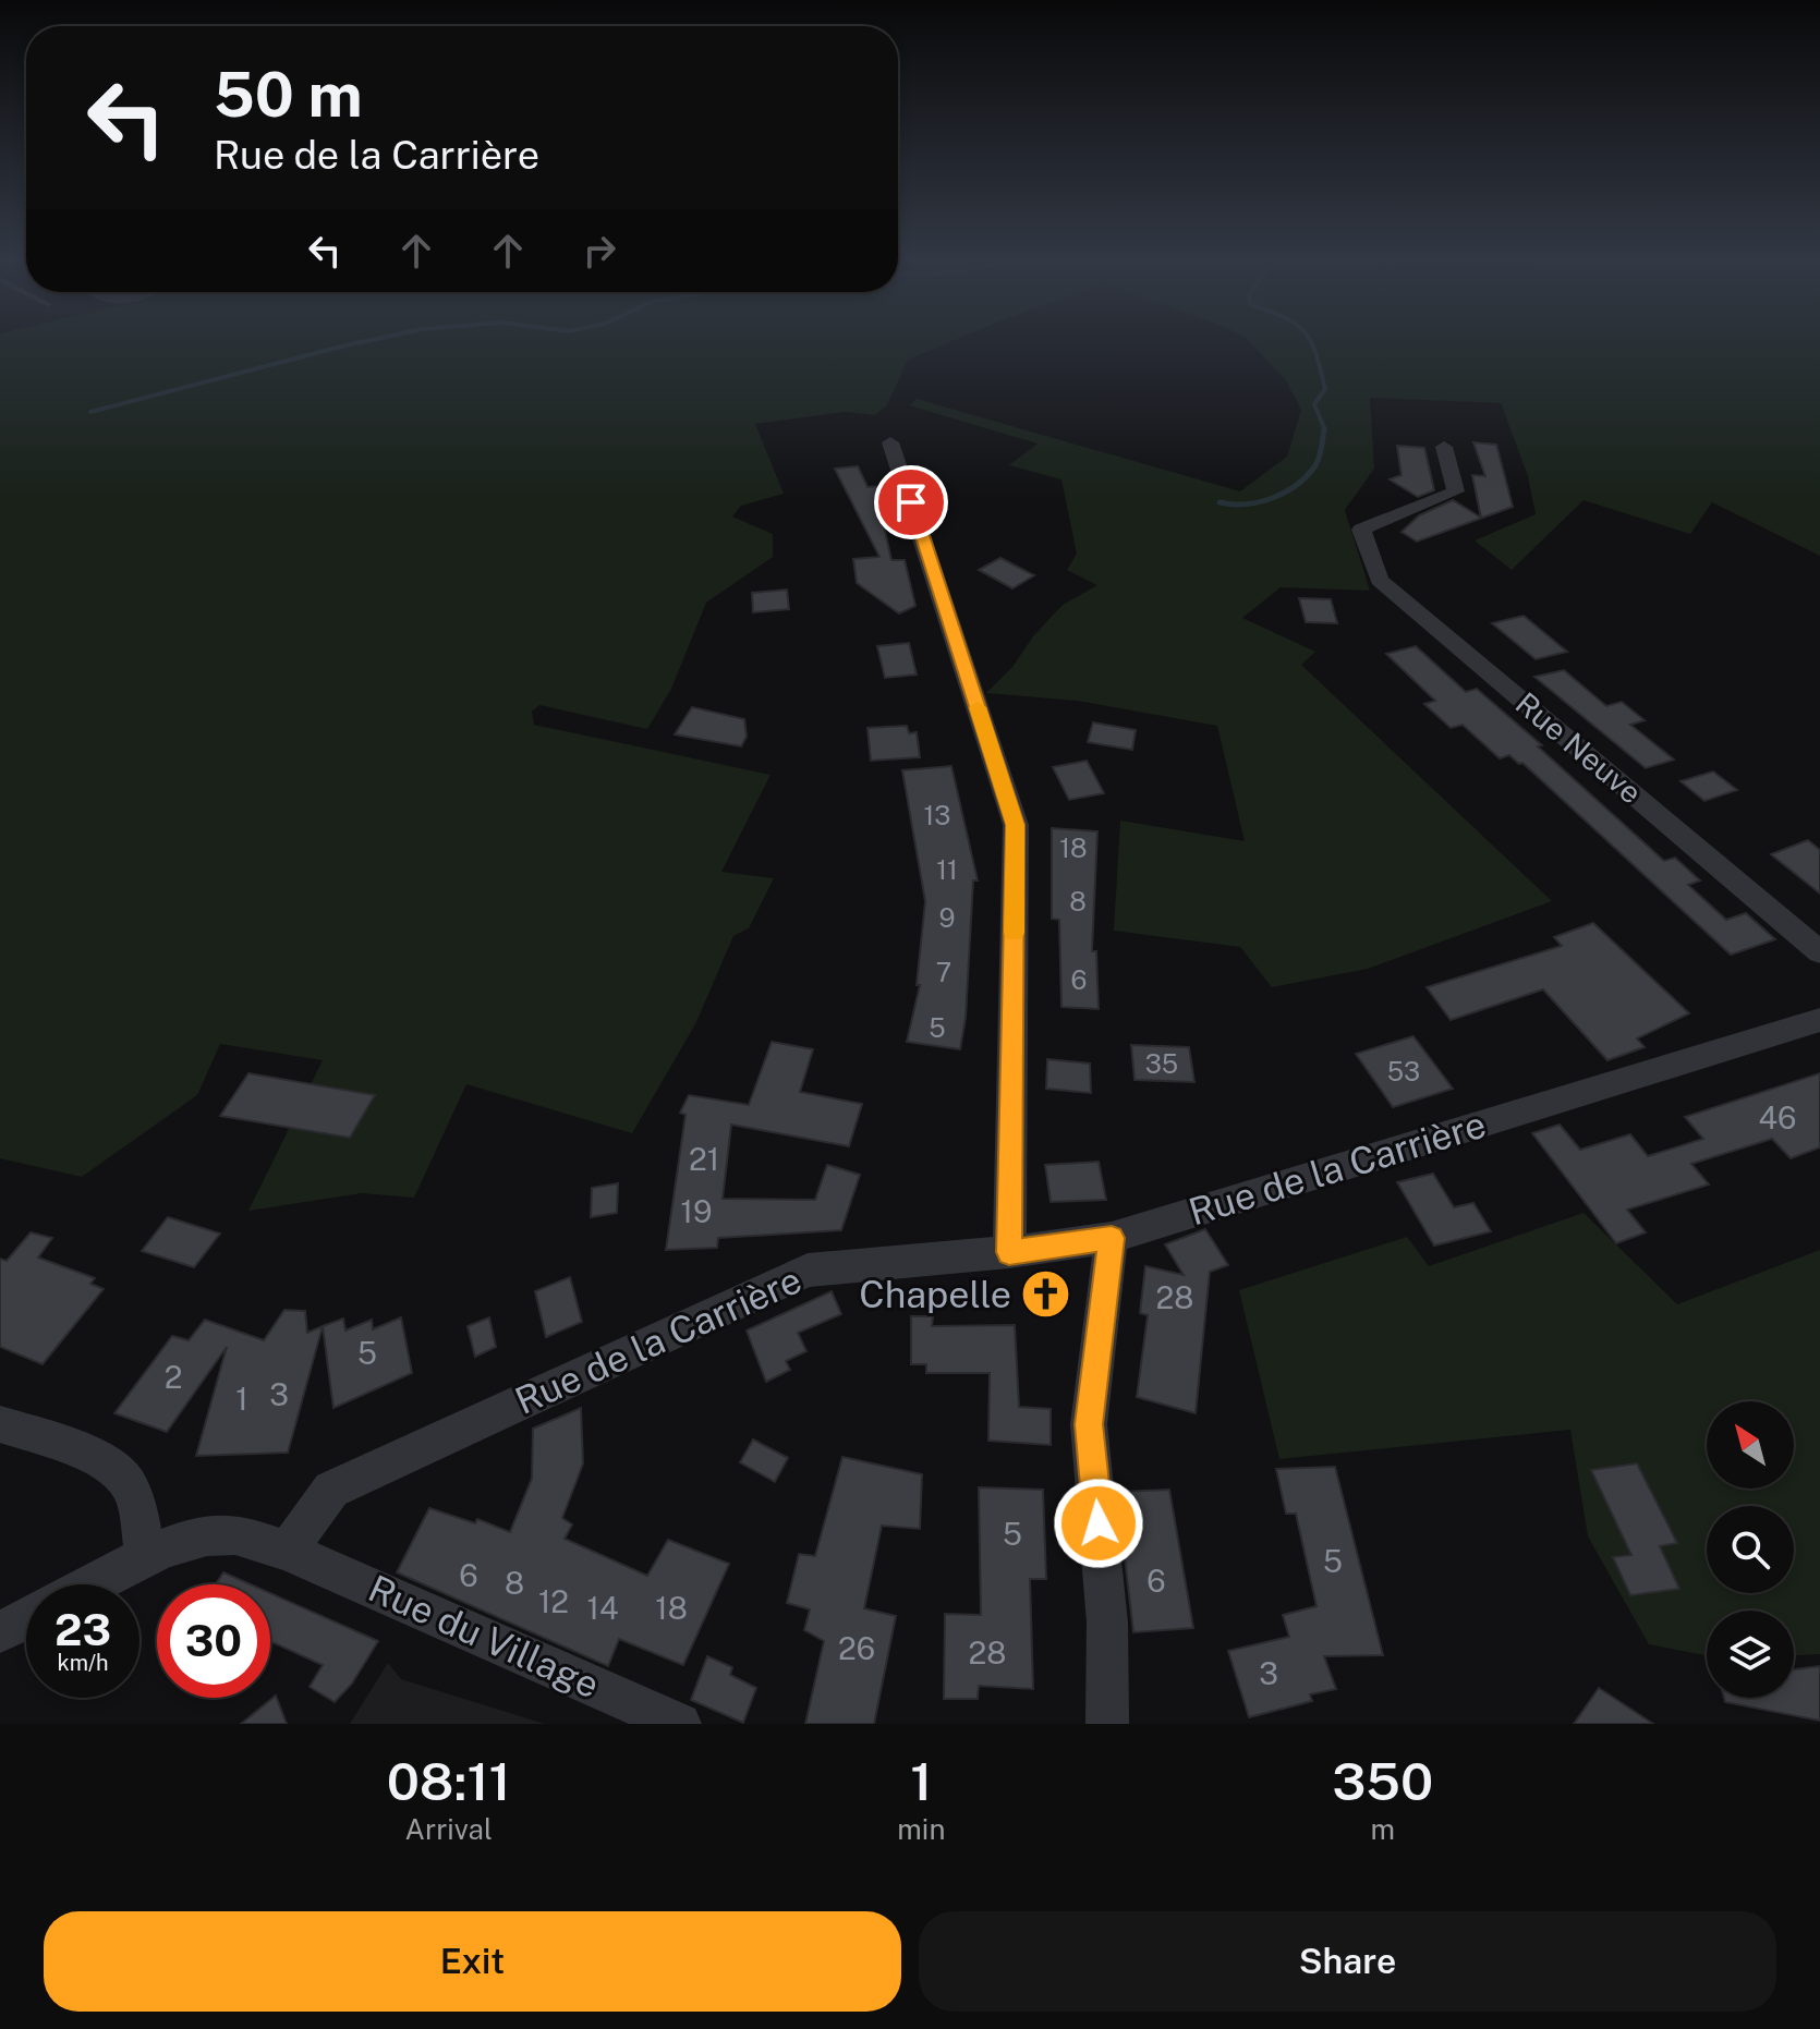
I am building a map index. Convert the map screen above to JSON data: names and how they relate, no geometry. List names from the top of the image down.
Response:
{
  "streets": {
    "street": ["Rue Neuve", "Rue de la Carrière", "Rue du Village"]
  },
  "crossings": [
    ["Rue de la Carrière", "Rue du Village"]
  ],
  "places": {
    "church": ["Chapelle"]
  },
  "house_numbers": [
    "13",
    "18",
    "11",
    "8",
    "9",
    "7",
    "6",
    "5",
    "35",
    "53",
    "46",
    "21",
    "19",
    "28",
    "5",
    "2",
    "3",
    "1",
    "5",
    "5",
    "6",
    "6",
    "8",
    "12",
    "14",
    "18",
    "26",
    "28",
    "3"
  ],
  "north": "top left",
  "page": {
    "turn": ["50 m", "Rue de la Carrière"],
    "speed": "23 km/h",
    "limit": "30",
    "eta": [
      "08:11",
      "Arrival",
      "1",
      "min",
      "350",
      "m"
    ],
    "buttons": ["Exit", "Share"]
  }
}
